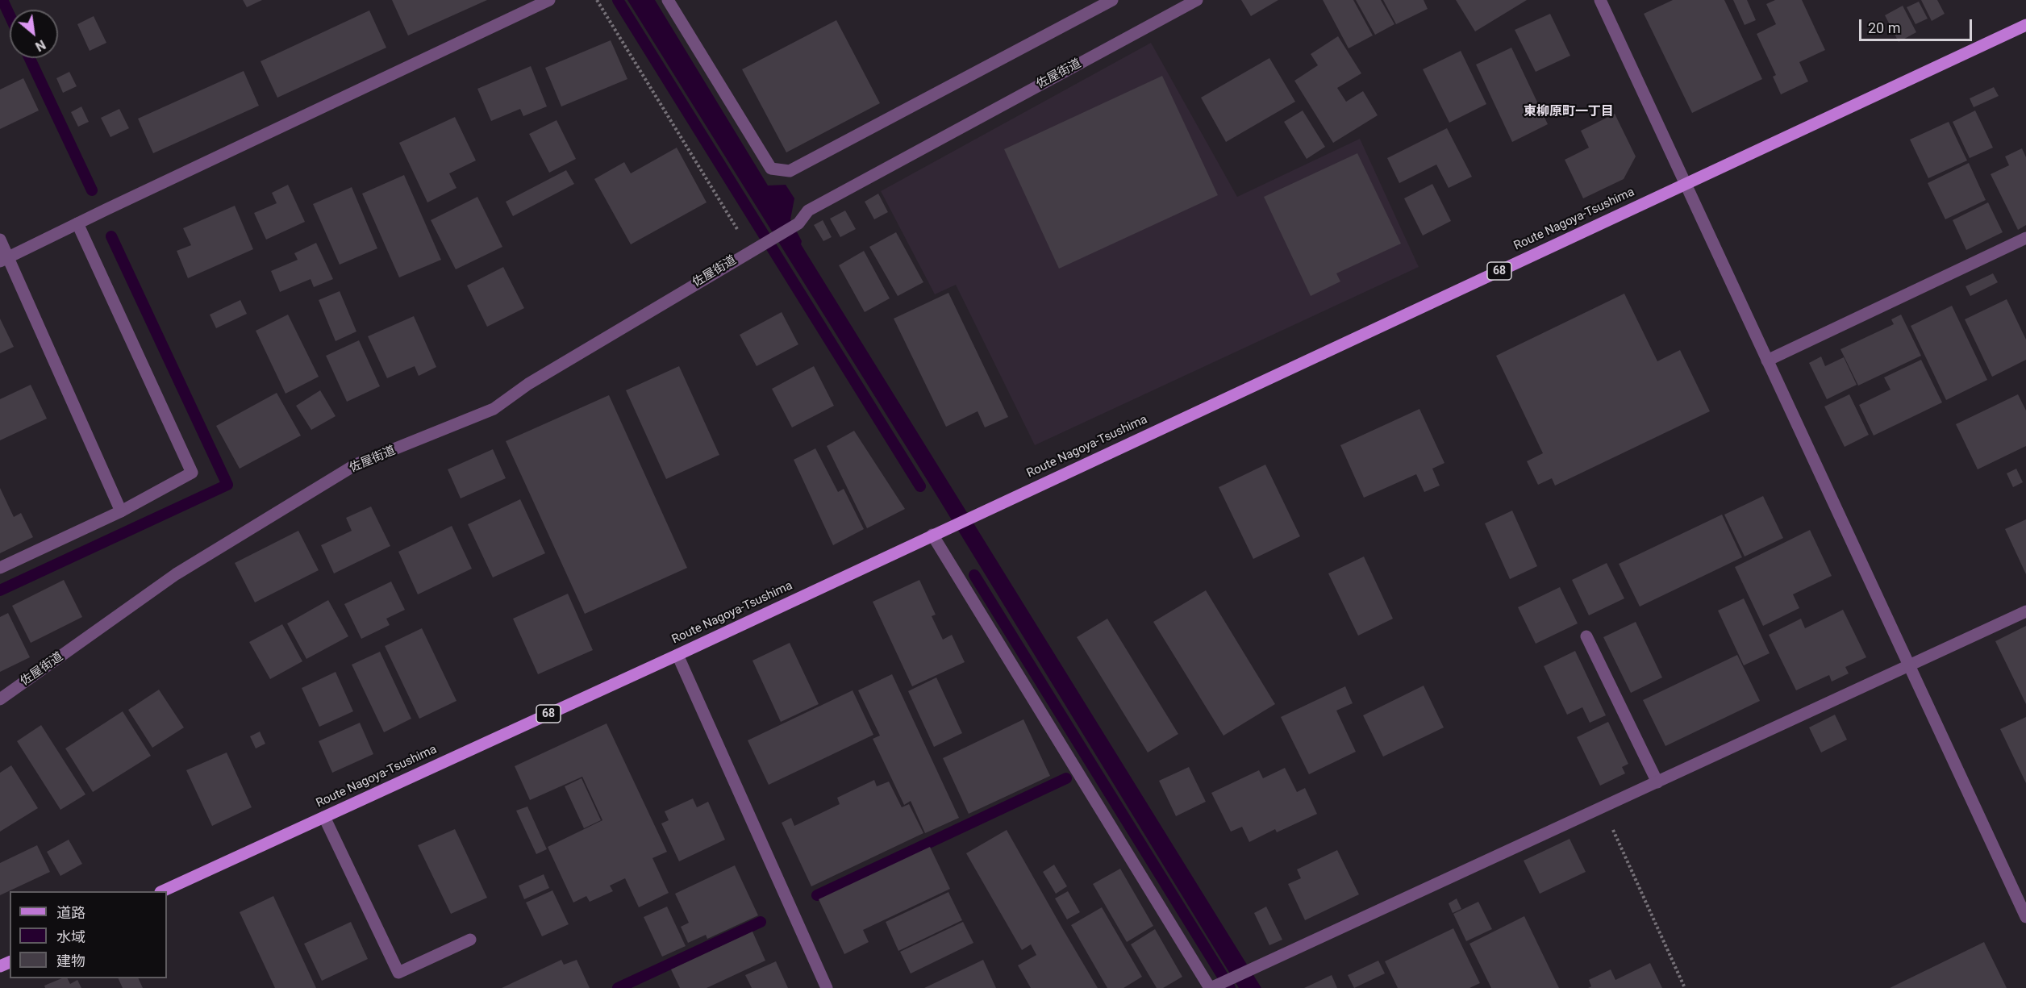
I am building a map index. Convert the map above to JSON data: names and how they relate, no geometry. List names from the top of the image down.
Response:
{
  "streets": {
    "main road": ["Route Nagoya-Tsushima", "68"],
    "street": ["佐屋街道"]
  },
  "districts": ["東柳原町一丁目"],
  "legend": ["道路", "水域", "建物"],
  "scale_bar": "20 m",
  "north": "bottom right"
}
